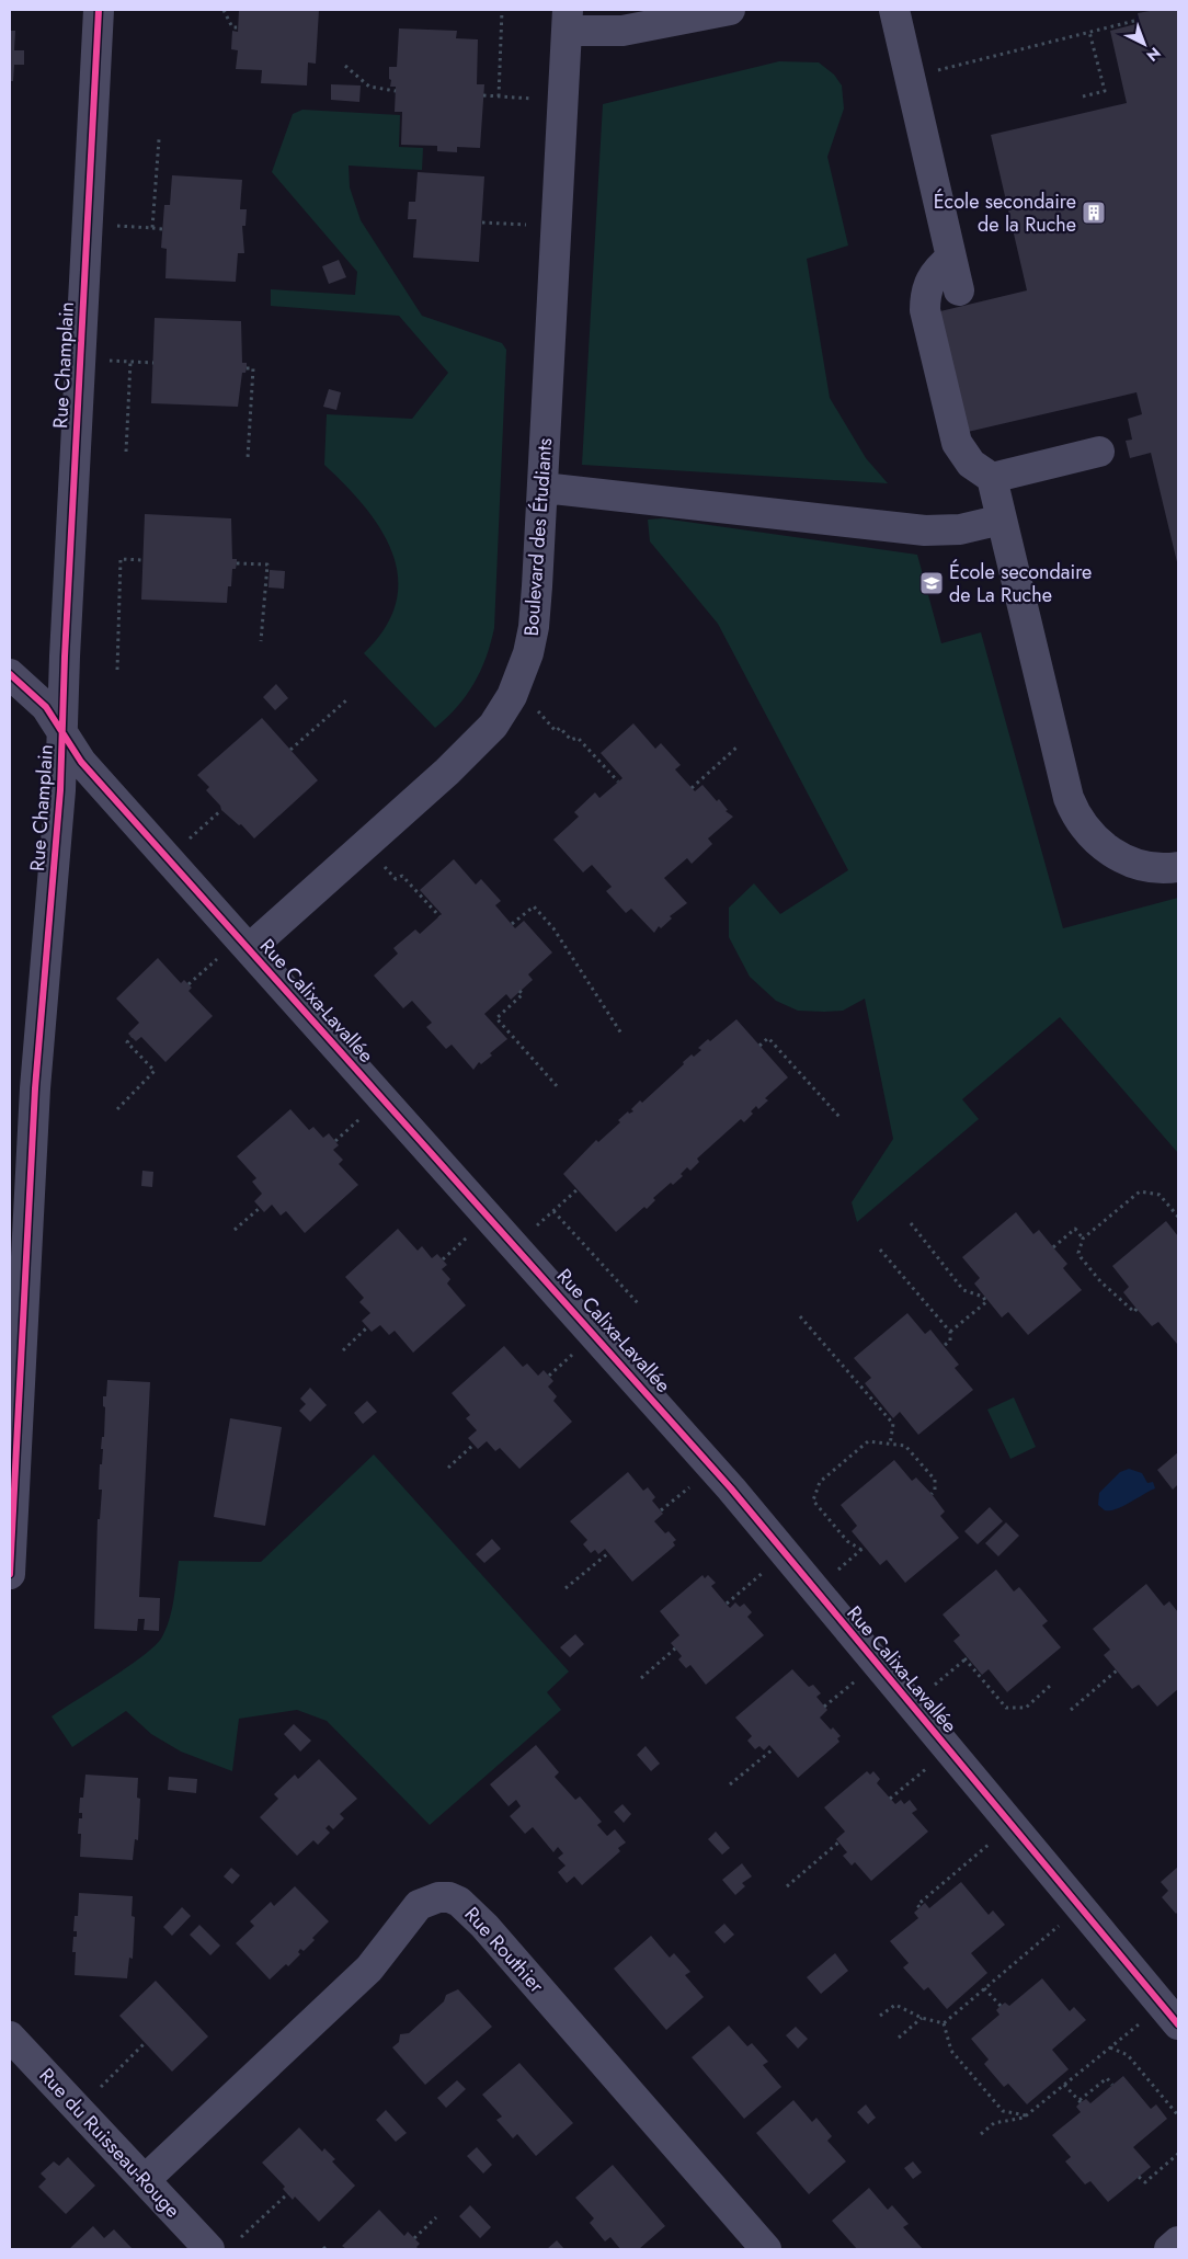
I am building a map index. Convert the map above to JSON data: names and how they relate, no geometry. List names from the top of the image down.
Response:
{
  "streets": {
    "street": [
      "Rue Champlain",
      "Boulevard des Étudiants",
      "Rue Calixa-Lavallée",
      "Rue Routhier",
      "Rue du Ruisseau-Rouge"
    ]
  },
  "crossings": [
    ["Rue Champlain", "Rue Calixa-Lavallée"],
    ["Boulevard des Étudiants", "Rue Calixa-Lavallée"],
    ["Rue Routhier", "Rue du Ruisseau-Rouge"]
  ],
  "places": {
    "building": ["École secondaire de la Ruche"],
    "school or university": ["École secondaire de La Ruche"]
  },
  "north": "bottom right"
}
